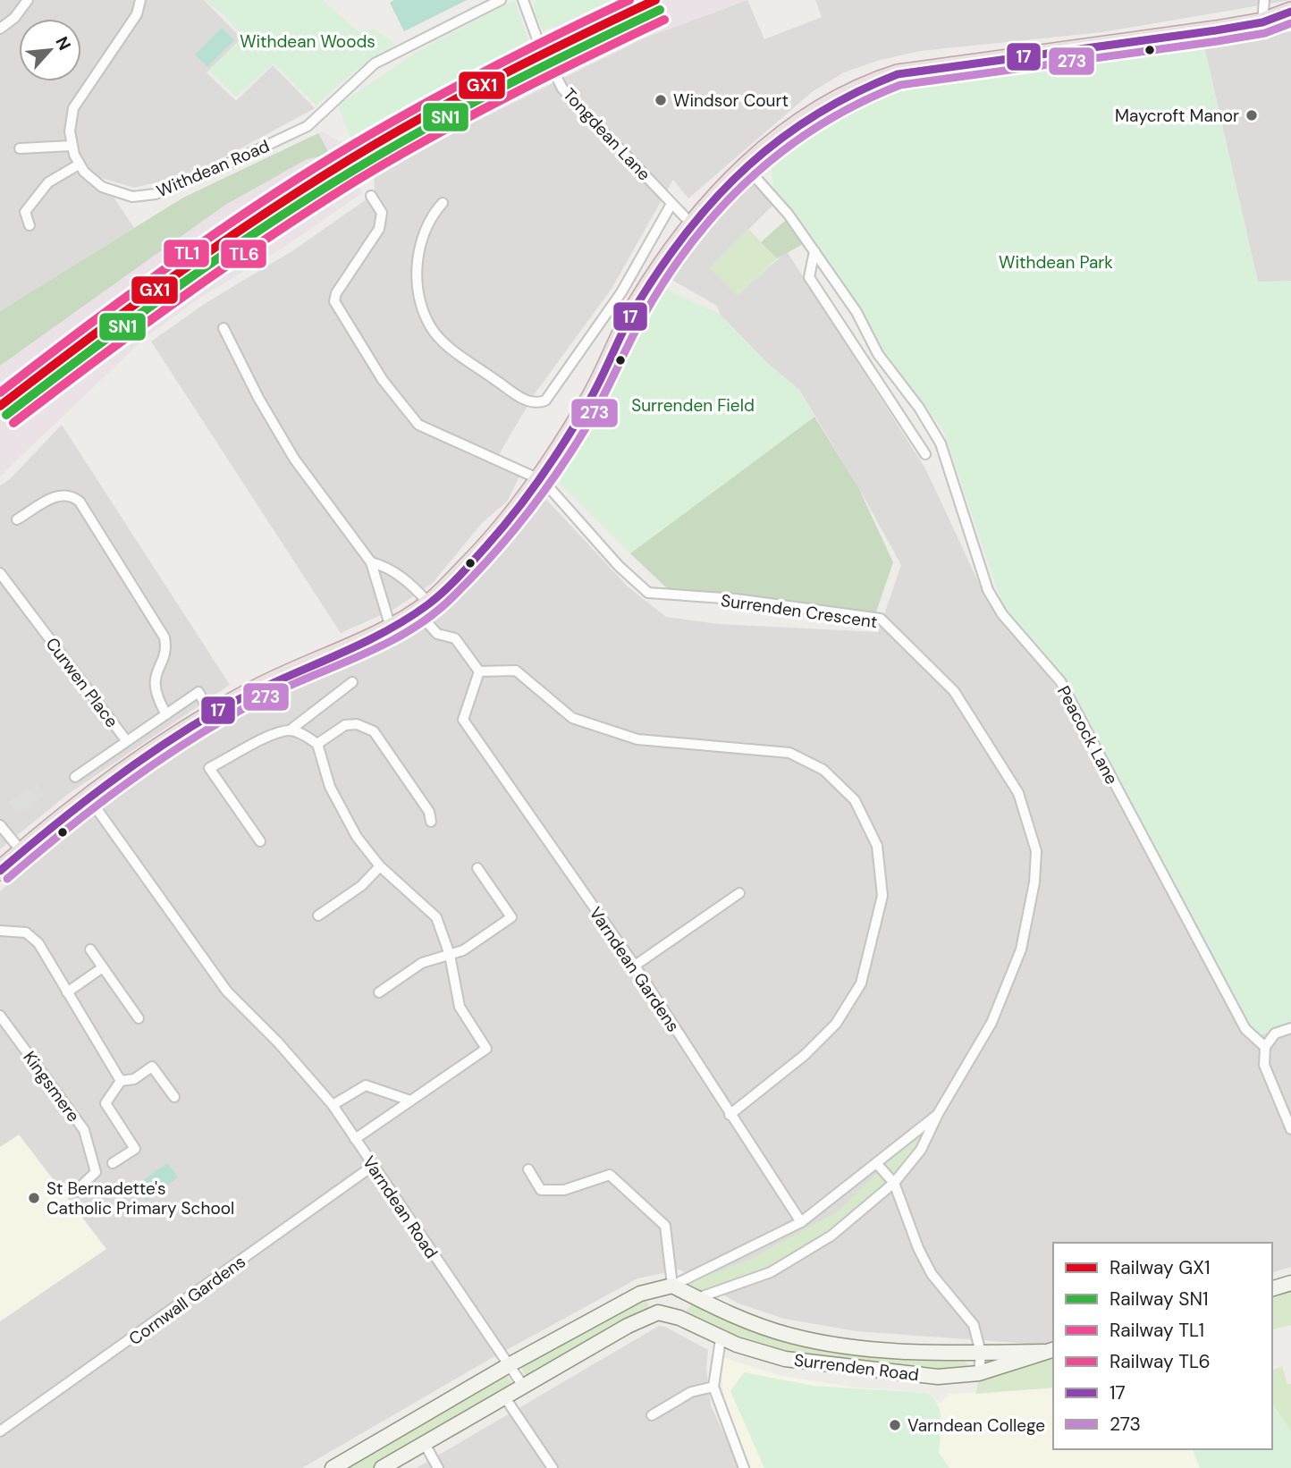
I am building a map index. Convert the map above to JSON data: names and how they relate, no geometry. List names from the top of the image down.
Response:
{
  "streets": {
    "street": [
      "Tongdean Lane",
      "Withdean Road",
      "Surrenden Crescent",
      "Curwen Place",
      "Peacock Lane",
      "Varndean Gardens",
      "Kingsmere",
      "Varndean Road",
      "Cornwall Gardens",
      "Surrenden Road"
    ]
  },
  "crossings": [
    ["Surrenden Crescent", "Varndean Gardens"],
    ["Surrenden Crescent", "Surrenden Road"],
    ["Varndean Road", "Cornwall Gardens"]
  ],
  "parks": ["Withdean Woods", "Withdean Park", "Surrenden Field"],
  "places": [
    "Windsor Court",
    "Maycroft Manor",
    "St Bernadette's Catholic Primary School",
    "Varndean College"
  ],
  "lines": [
    "rail line GX1",
    "rail line TL1",
    "rail line SN1",
    "transit line 17",
    "rail line TL6",
    "transit line 273"
  ],
  "legend": [
    "Railway GX1",
    "Railway SN1",
    "Railway TL1",
    "Railway TL6",
    "17",
    "273"
  ],
  "north": "top right"
}
